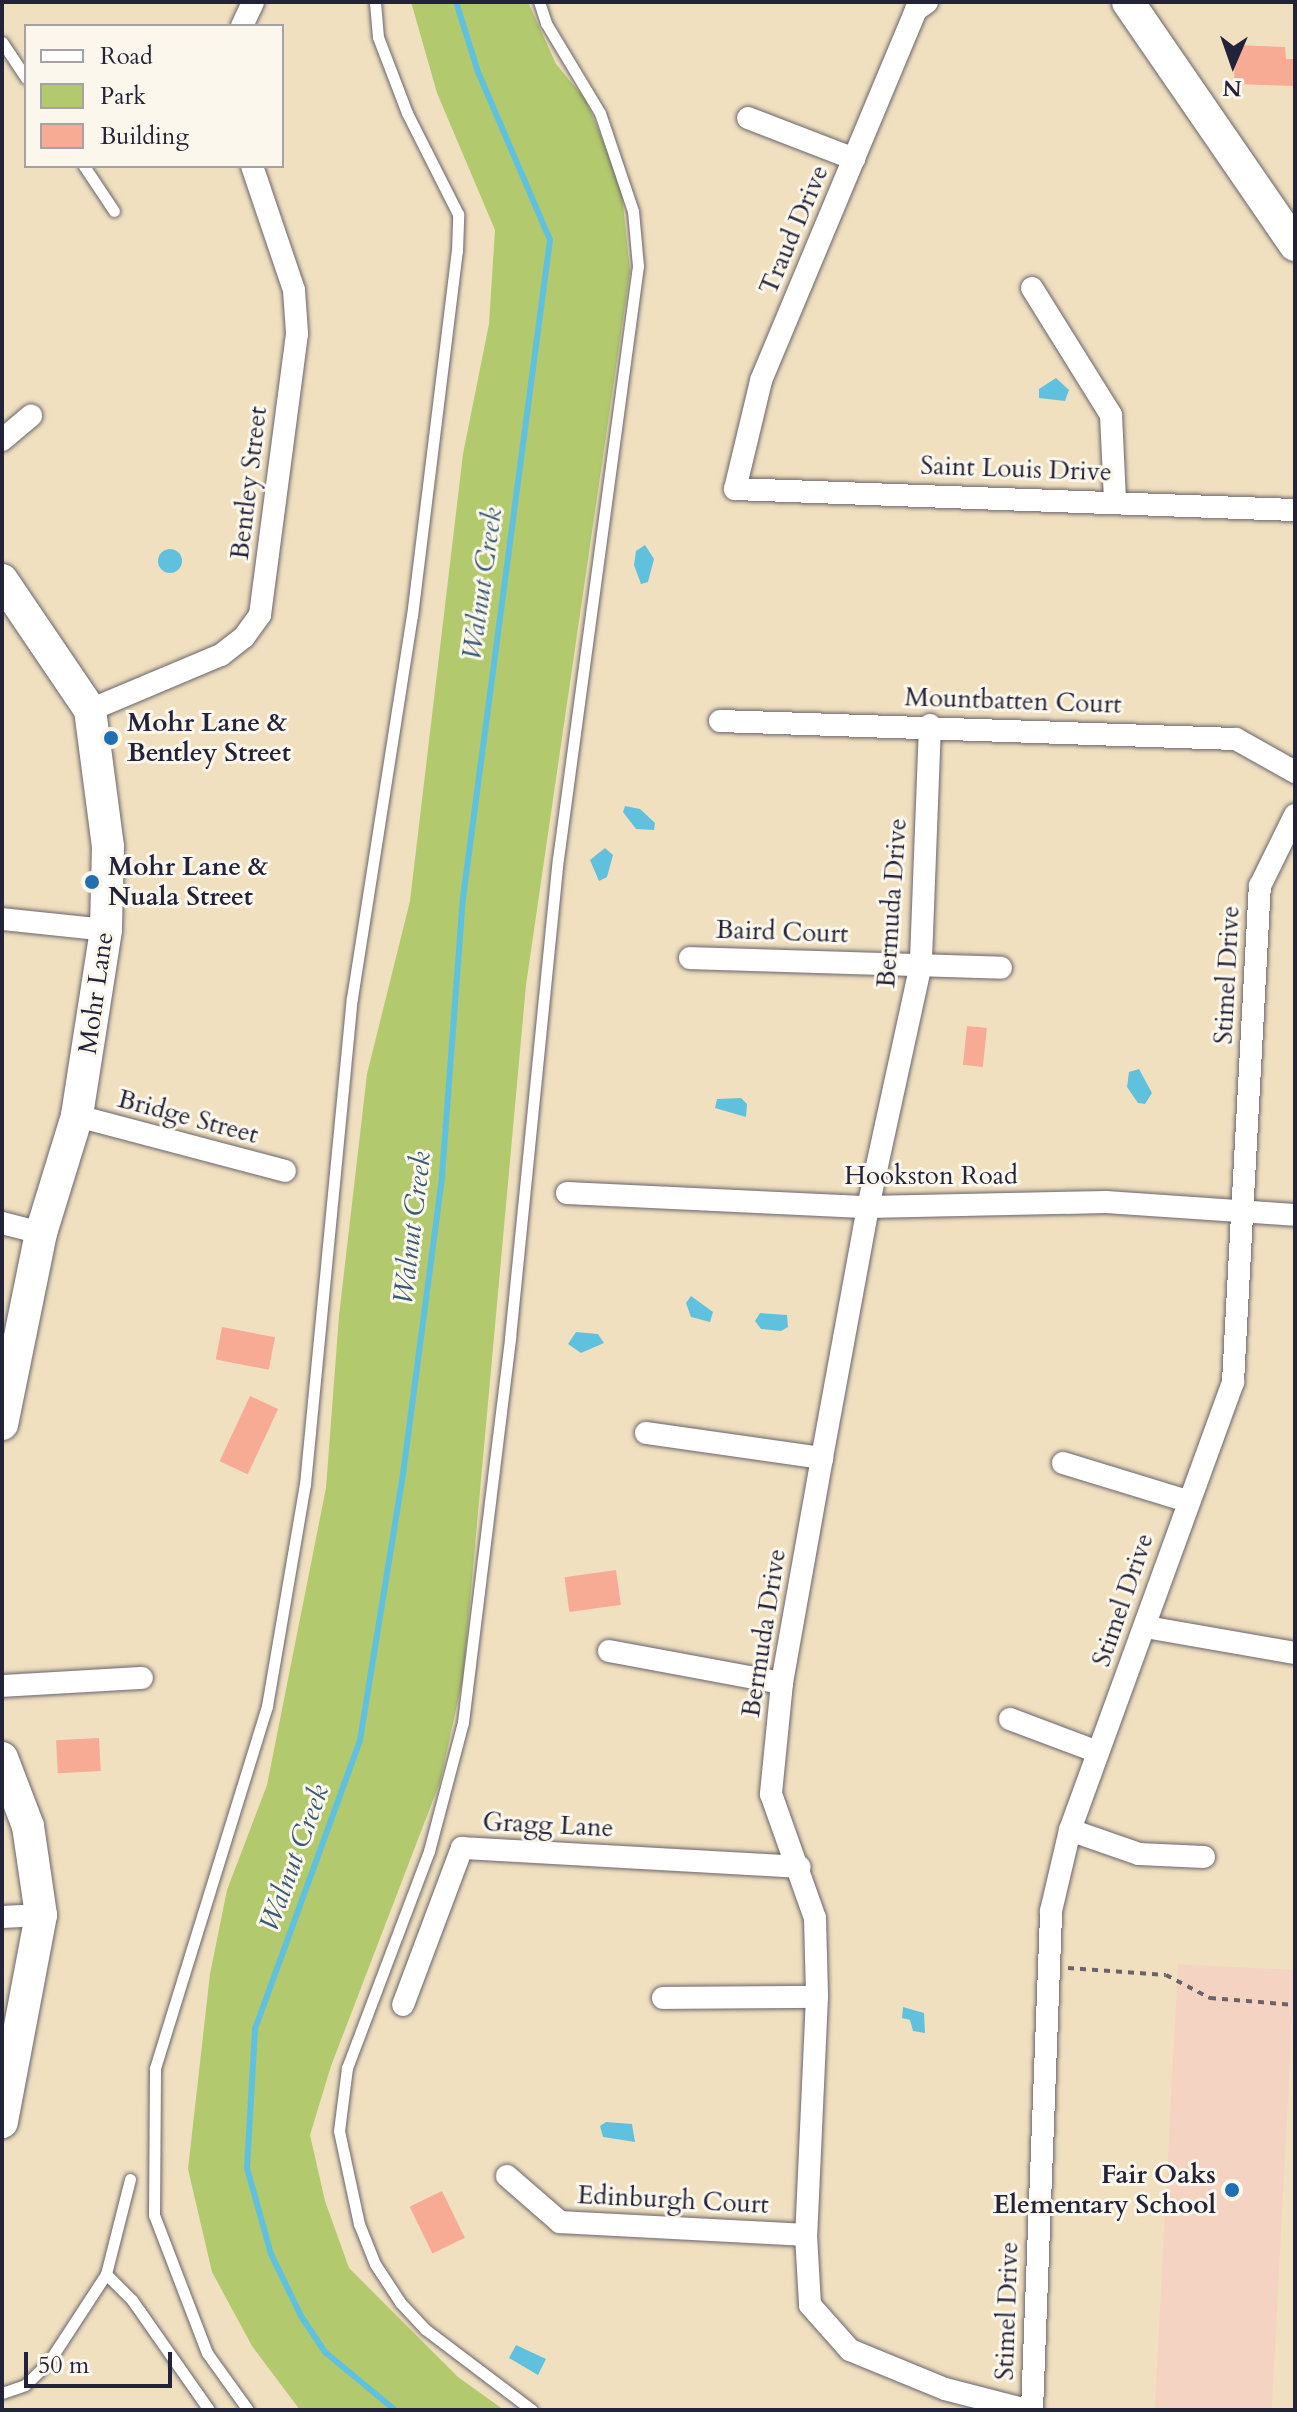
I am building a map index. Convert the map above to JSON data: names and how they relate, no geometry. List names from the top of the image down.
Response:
{
  "streets": {
    "street": [
      "Traud Drive",
      "Saint Louis Drive",
      "Bentley Street",
      "Mountbatten Court",
      "Bermuda Drive",
      "Baird Court",
      "Stimel Drive",
      "Mohr Lane",
      "Bridge Street",
      "Hookston Road",
      "Gragg Lane",
      "Edinburgh Court"
    ]
  },
  "crossings": [
    ["Traud Drive", "Saint Louis Drive"],
    ["Bentley Street", "Mohr Lane"],
    ["Mountbatten Court", "Bermuda Drive"],
    ["Bermuda Drive", "Baird Court"],
    ["Bermuda Drive", "Stimel Drive"],
    ["Bermuda Drive", "Hookston Road"],
    ["Bermuda Drive", "Gragg Lane"],
    ["Bermuda Drive", "Edinburgh Court"],
    ["Stimel Drive", "Hookston Road"],
    ["Mohr Lane", "Bridge Street"]
  ],
  "water": ["Walnut Creek"],
  "places": ["Mohr Lane & Bentley Street", "Mohr Lane & Nuala Street", "Fair Oaks Elementary School"],
  "legend": ["Road", "Park", "Building"],
  "scale_bar": "50 m",
  "north": "bottom"
}
